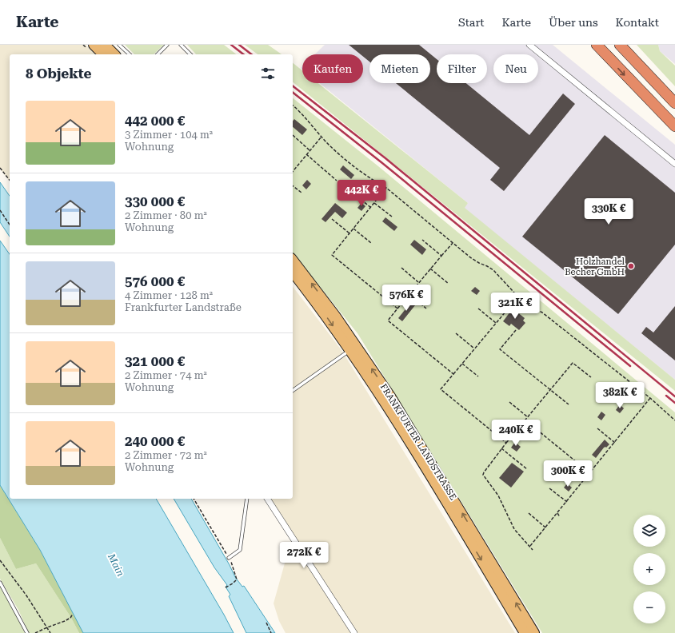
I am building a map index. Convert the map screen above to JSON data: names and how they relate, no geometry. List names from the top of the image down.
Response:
{
  "streets": {
    "main road": ["FRANKFURTER LANDSTRASSE"]
  },
  "water": ["Main"],
  "places": ["Holzhandel Becher GmbH"],
  "page": {
    "header": "Karte",
    "nav": [
      "Start",
      "Karte",
      "Über uns",
      "Kontakt"
    ],
    "chip": [
      "Kaufen",
      "Mieten",
      "Filter",
      "Neu"
    ],
    "heading": "8 Objekte",
    "list": [
      {
        "name": "442 000 €",
        "note": "3 Zimmer · 104 m² · Wohnung"
      },
      {
        "name": "330 000 €",
        "note": "2 Zimmer · 80 m² · Wohnung"
      },
      {
        "name": "576 000 €",
        "note": "4 Zimmer · 128 m² · Frankfurter Landstraße"
      },
      {
        "name": "321 000 €",
        "note": "2 Zimmer · 74 m² · Wohnung"
      },
      {
        "name": "240 000 €",
        "note": "2 Zimmer · 72 m² · Wohnung"
      }
    ],
    "price": [
      "442K €",
      "330K €",
      "576K €",
      "321K €",
      "382K €",
      "240K €",
      "300K €",
      "272K €"
    ],
    "map_buttons": ["+", "−"]
  }
}
